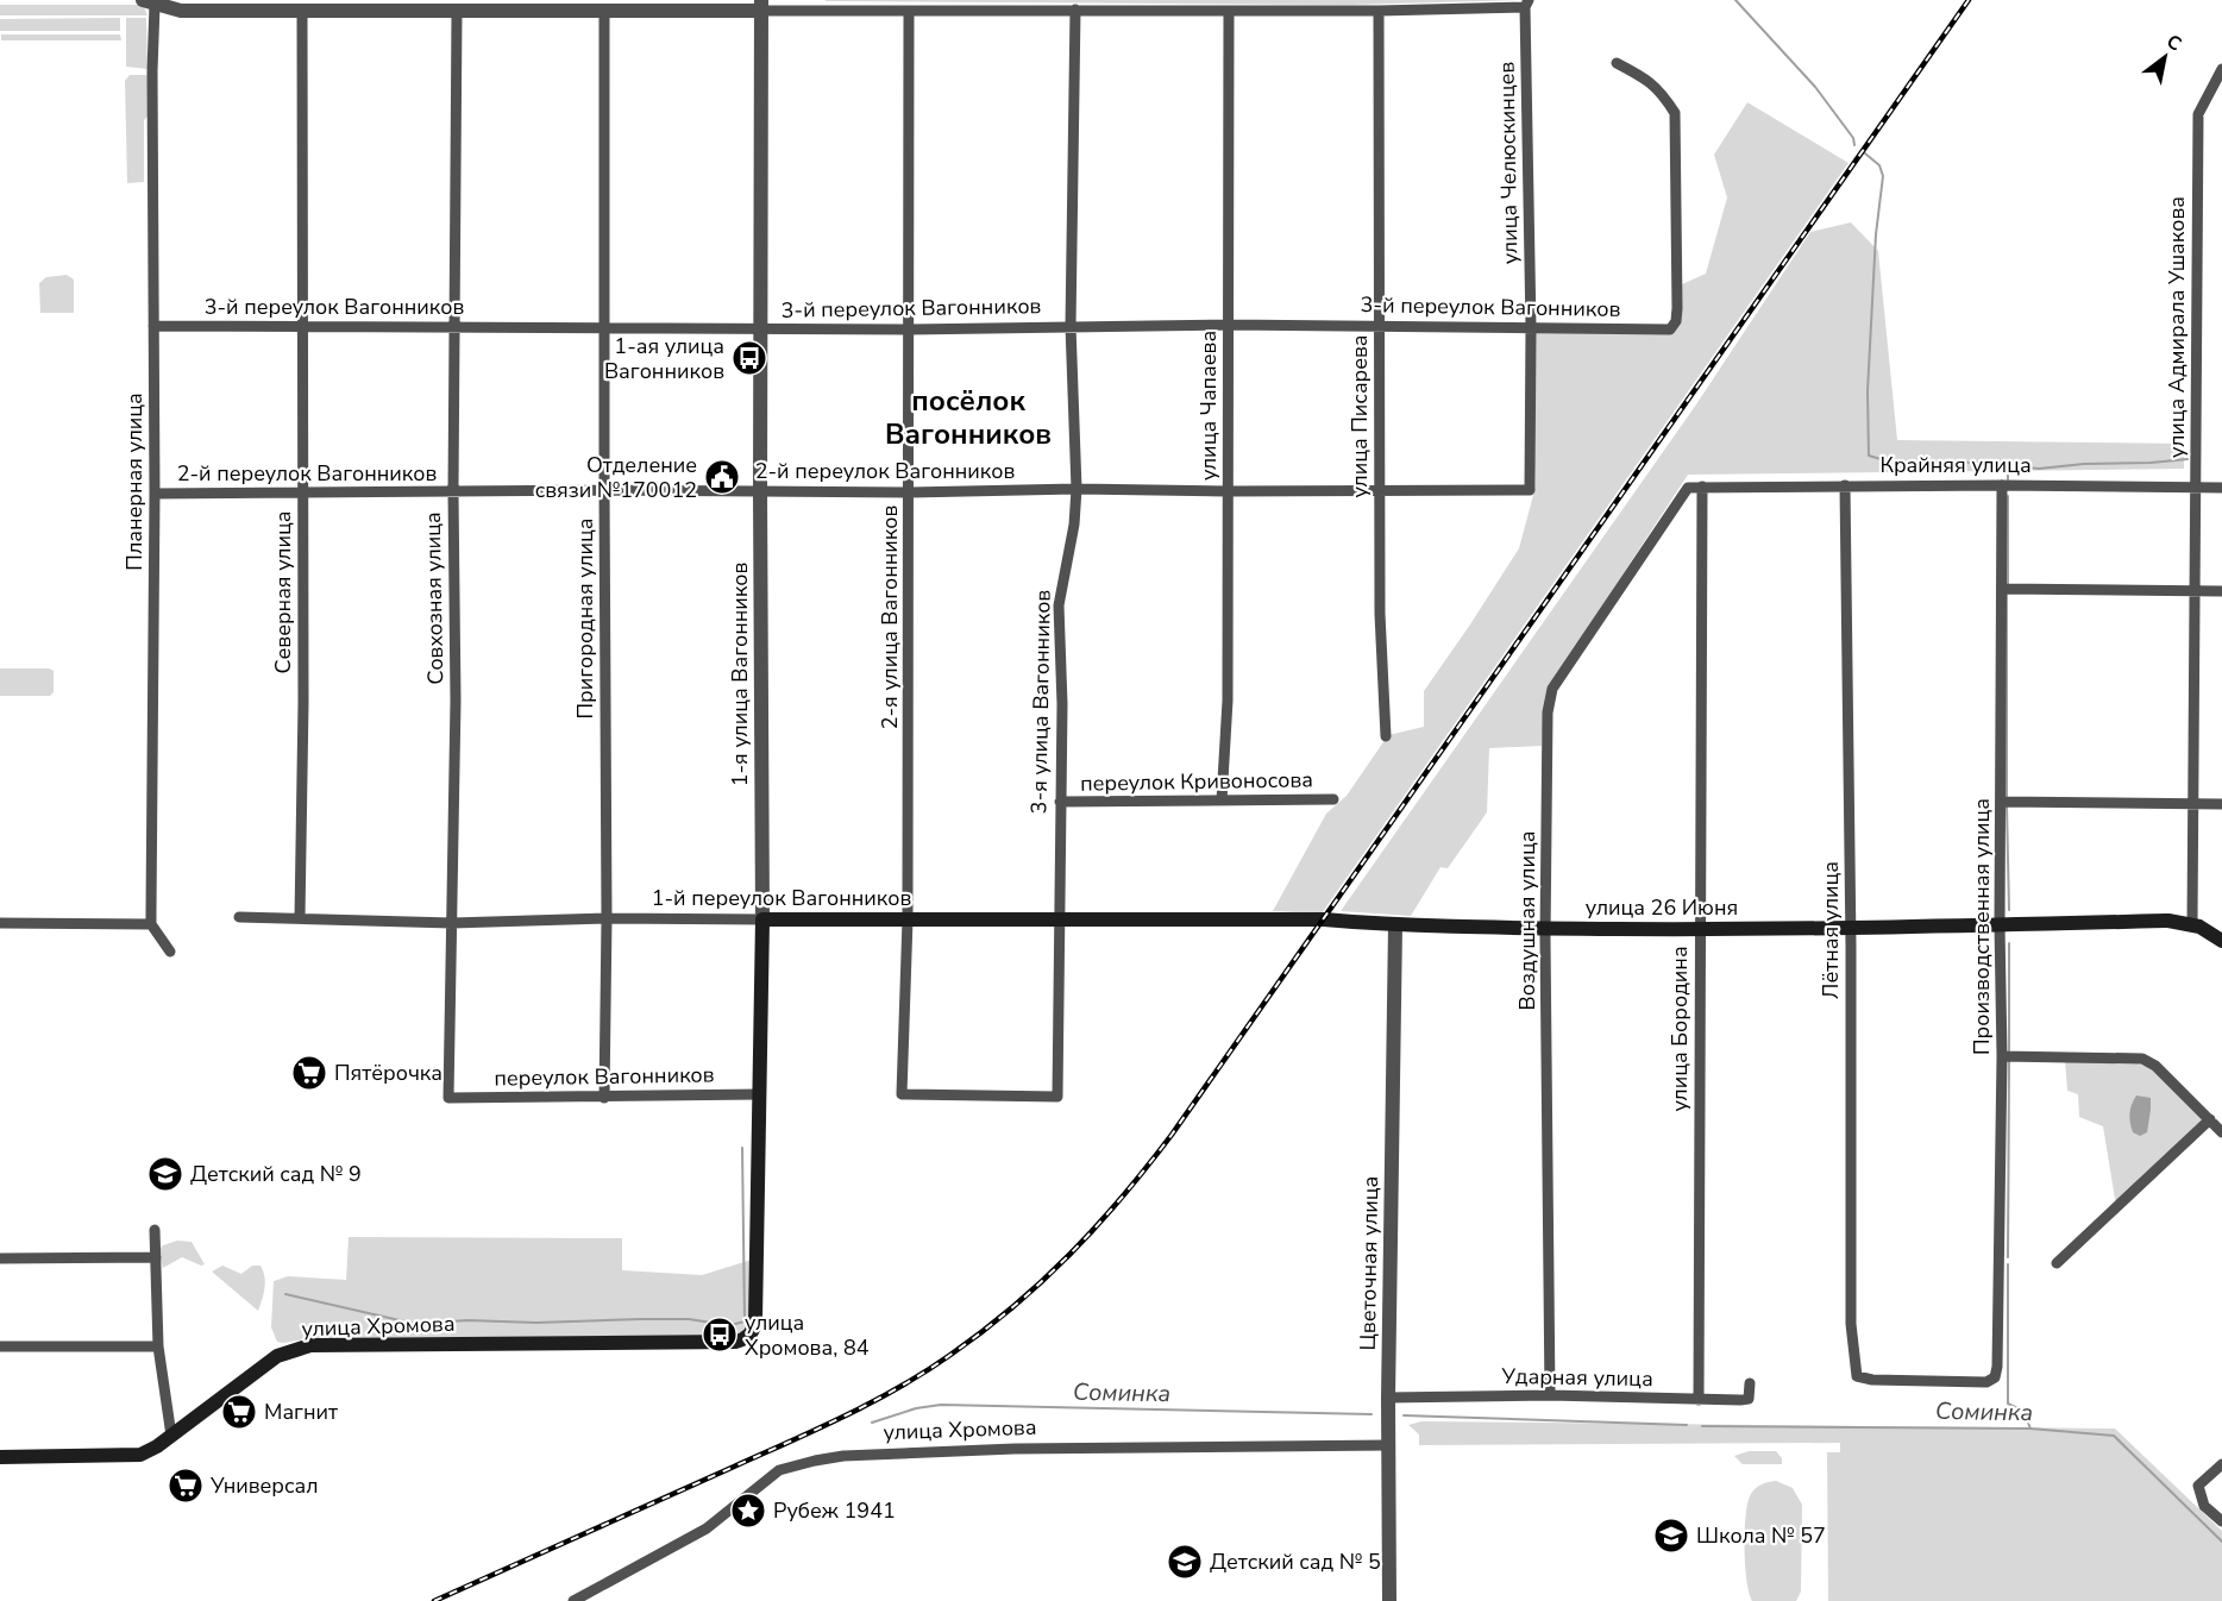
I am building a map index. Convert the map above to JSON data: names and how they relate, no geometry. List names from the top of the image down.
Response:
{
  "streets": {
    "main road": [
      "1-я улица Вагонников",
      "1-й переулок Вагонников",
      "улица 26 Июня",
      "улица Хромова"
    ],
    "street": [
      "улица Челюскинцев",
      "3-й переулок Вагонников",
      "улица Адмирала Ушакова",
      "улица Чапаева",
      "улица Писарева",
      "Крайняя улица",
      "2-й переулок Вагонников",
      "Планерная улица",
      "Северная улица",
      "Совхозная улица",
      "2-я улица Вагонников",
      "Пригородная улица",
      "3-я улица Вагонников",
      "переулок Кривоносова",
      "Воздушная улица",
      "Производственная улица",
      "Лётная улица",
      "улица Бородина",
      "переулок Вагонников",
      "Цветочная улица",
      "Ударная улица"
    ]
  },
  "crossings": [
    ["улица Челюскинцев", "3-й переулок Вагонников"],
    ["улица Челюскинцев", "2-й переулок Вагонников"],
    ["3-й переулок Вагонников", "улица Чапаева"],
    ["3-й переулок Вагонников", "улица Писарева"],
    ["3-й переулок Вагонников", "Планерная улица"],
    ["3-й переулок Вагонников", "Северная улица"],
    ["3-й переулок Вагонников", "Совхозная улица"],
    ["3-й переулок Вагонников", "2-я улица Вагонников"],
    ["3-й переулок Вагонников", "Пригородная улица"],
    ["3-й переулок Вагонников", "1-я улица Вагонников"],
    ["3-й переулок Вагонников", "3-я улица Вагонников"],
    ["улица Адмирала Ушакова", "Крайняя улица"],
    ["улица Адмирала Ушакова", "улица 26 Июня"],
    ["улица Чапаева", "2-й переулок Вагонников"],
    ["улица Чапаева", "переулок Кривоносова"],
    ["улица Писарева", "2-й переулок Вагонников"],
    ["Крайняя улица", "Воздушная улица"],
    ["Крайняя улица", "Производственная улица"],
    ["Крайняя улица", "Лётная улица"],
    ["Крайняя улица", "улица Бородина"],
    ["2-й переулок Вагонников", "Планерная улица"],
    ["2-й переулок Вагонников", "Северная улица"],
    ["2-й переулок Вагонников", "Совхозная улица"],
    ["2-й переулок Вагонников", "2-я улица Вагонников"],
    ["2-й переулок Вагонников", "Пригородная улица"],
    ["2-й переулок Вагонников", "1-я улица Вагонников"],
    ["2-й переулок Вагонников", "3-я улица Вагонников"],
    ["Северная улица", "1-й переулок Вагонников"],
    ["Совхозная улица", "1-й переулок Вагонников"],
    ["Совхозная улица", "переулок Вагонников"],
    ["2-я улица Вагонников", "3-я улица Вагонников"],
    ["2-я улица Вагонников", "1-й переулок Вагонников"],
    ["Пригородная улица", "1-й переулок Вагонников"],
    ["Пригородная улица", "переулок Вагонников"],
    ["1-я улица Вагонников", "1-й переулок Вагонников"],
    ["1-я улица Вагонников", "переулок Вагонников"],
    ["1-я улица Вагонников", "улица Хромова"],
    ["3-я улица Вагонников", "переулок Кривоносова"],
    ["3-я улица Вагонников", "1-й переулок Вагонников"],
    ["1-й переулок Вагонников", "улица 26 Июня"],
    ["улица 26 Июня", "Воздушная улица"],
    ["улица 26 Июня", "Производственная улица"],
    ["улица 26 Июня", "Лётная улица"],
    ["улица 26 Июня", "улица Бородина"],
    ["улица 26 Июня", "Цветочная улица"],
    ["Воздушная улица", "Ударная улица"],
    ["Производственная улица", "Лётная улица"],
    ["улица Бородина", "Ударная улица"],
    ["Цветочная улица", "улица Хромова"],
    ["Цветочная улица", "Ударная улица"]
  ],
  "districts": ["посёлок Вагонников"],
  "water": ["Соминка"],
  "places": {
    "bus stop": ["1-ая улица Вагонников", "улица Хромова, 84"],
    "public building": ["Отделение связи №170012"],
    "supermarket": ["Пятёрочка", "Магнит", "Универсал"],
    "school or university": ["Детский сад № 9", "Школа № 57", "Детский сад № 5"],
    "place": ["Рубеж 1941"]
  },
  "north": "top right"
}
